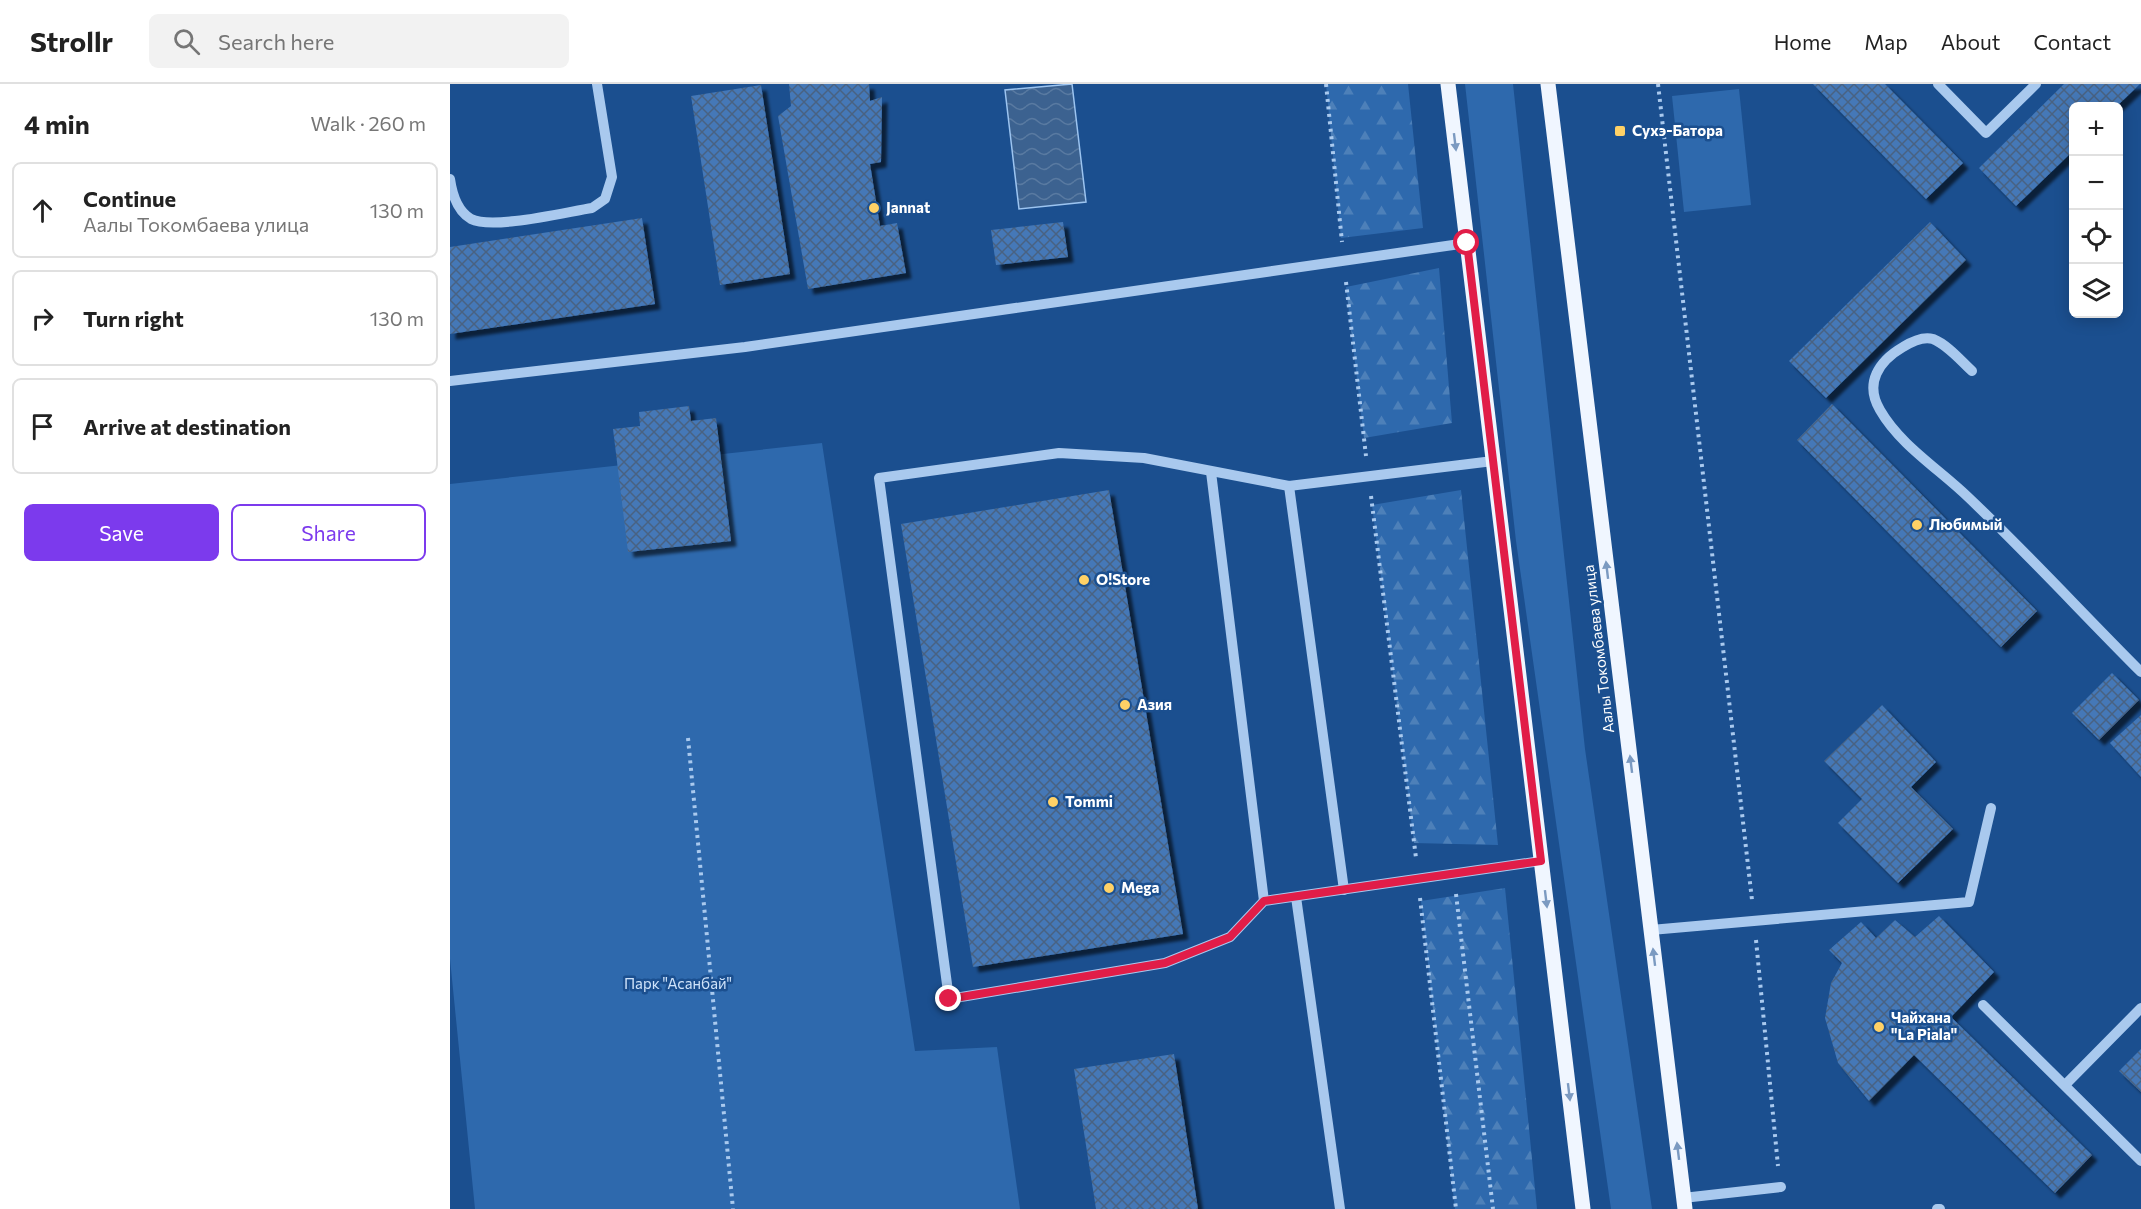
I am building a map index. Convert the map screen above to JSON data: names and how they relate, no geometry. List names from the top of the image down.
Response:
{
  "streets": {
    "main road": ["Аалы Токомбаева улица"]
  },
  "parks": ["Парк \"Асанбай\""],
  "places": {
    "transit": ["Сухэ-Батора"],
    "other": [
      "Jannat",
      "Любимый",
      "O!Store",
      "Азия",
      "Tommi",
      "Mega",
      "Чайхана \"La Piala\""
    ]
  },
  "page": {
    "header": "Strollr",
    "search": "Search here",
    "nav": [
      "Home",
      "Map",
      "About",
      "Contact"
    ],
    "heading": ["4 min", "Walk · 260 m"],
    "map_buttons": ["+", "−"],
    "list": [
      ["Continue", "Аалы Токомбаева улица", "130 m"],
      ["Turn right", "130 m"],
      "Arrive at destination"
    ],
    "buttons": ["Save", "Share"]
  }
}
